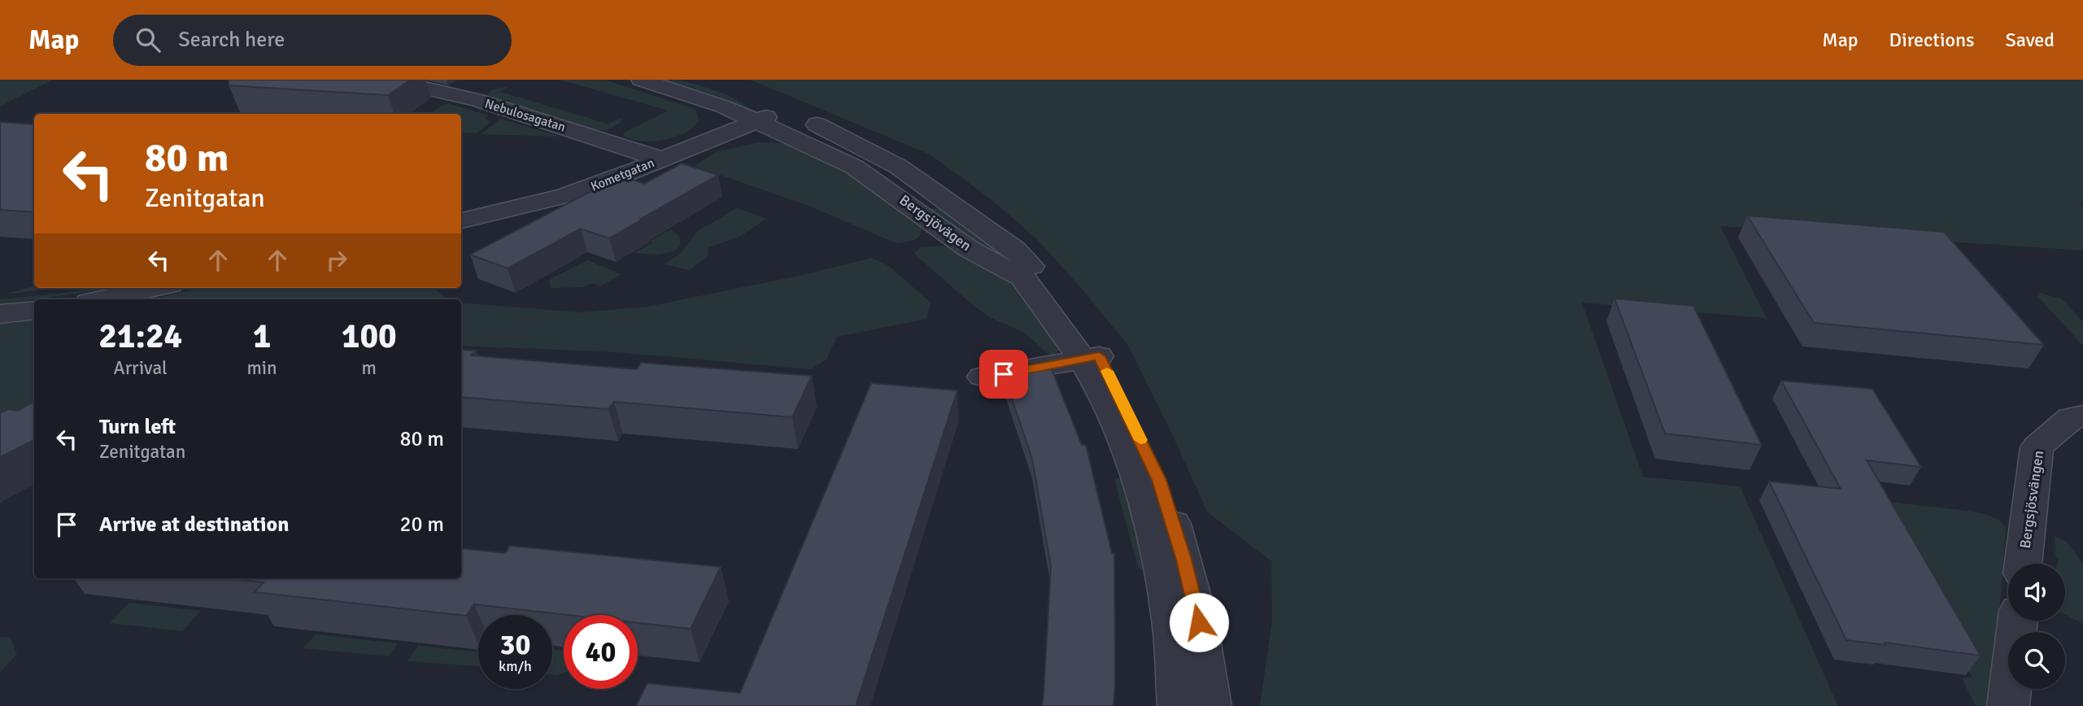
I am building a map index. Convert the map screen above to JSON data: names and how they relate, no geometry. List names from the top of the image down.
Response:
{
  "streets": {
    "street": [
      "Nebulosagatan",
      "Kometgatan",
      "Bergsjövägen",
      "Bergsjösvängen"
    ]
  },
  "crossings": [
    ["Nebulosagatan", "Kometgatan"],
    ["Kometgatan", "Bergsjövägen"]
  ],
  "page": {
    "header": "Map",
    "search": "Search here",
    "nav": ["Map", "Directions", "Saved"],
    "turn": ["80 m", "Zenitgatan"],
    "eta": [
      "21:24",
      "Arrival",
      "1",
      "min",
      "100",
      "m"
    ],
    "list": [
      {
        "name": "Turn left",
        "note": "Zenitgatan",
        "value": "80 m"
      },
      {
        "name": "Arrive at destination",
        "value": "20 m"
      }
    ],
    "speed": "30 km/h",
    "limit": "40"
  }
}
